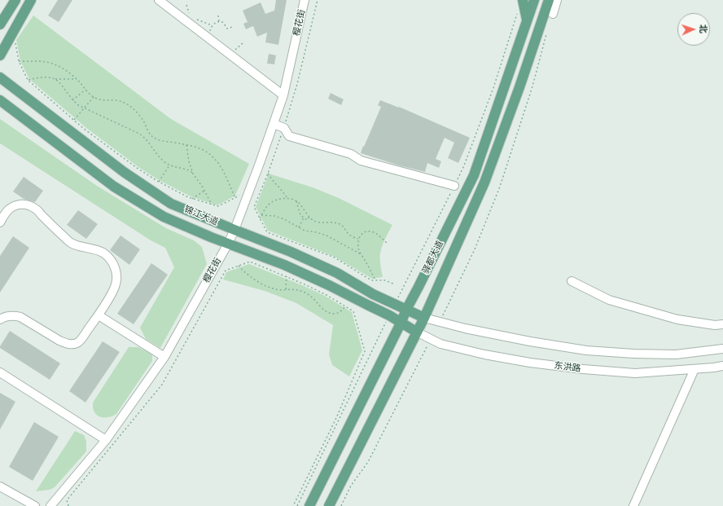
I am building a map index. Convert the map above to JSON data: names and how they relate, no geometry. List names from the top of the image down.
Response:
{
  "streets": {
    "main road": ["锦江大道", "驿都大道"],
    "street": ["樱花街", "东洪路"]
  },
  "crossings": [
    ["樱花街", "锦江大道"],
    ["锦江大道", "驿都大道"],
    ["锦江大道", "东洪路"],
    ["驿都大道", "东洪路"]
  ],
  "north": "right"
}
